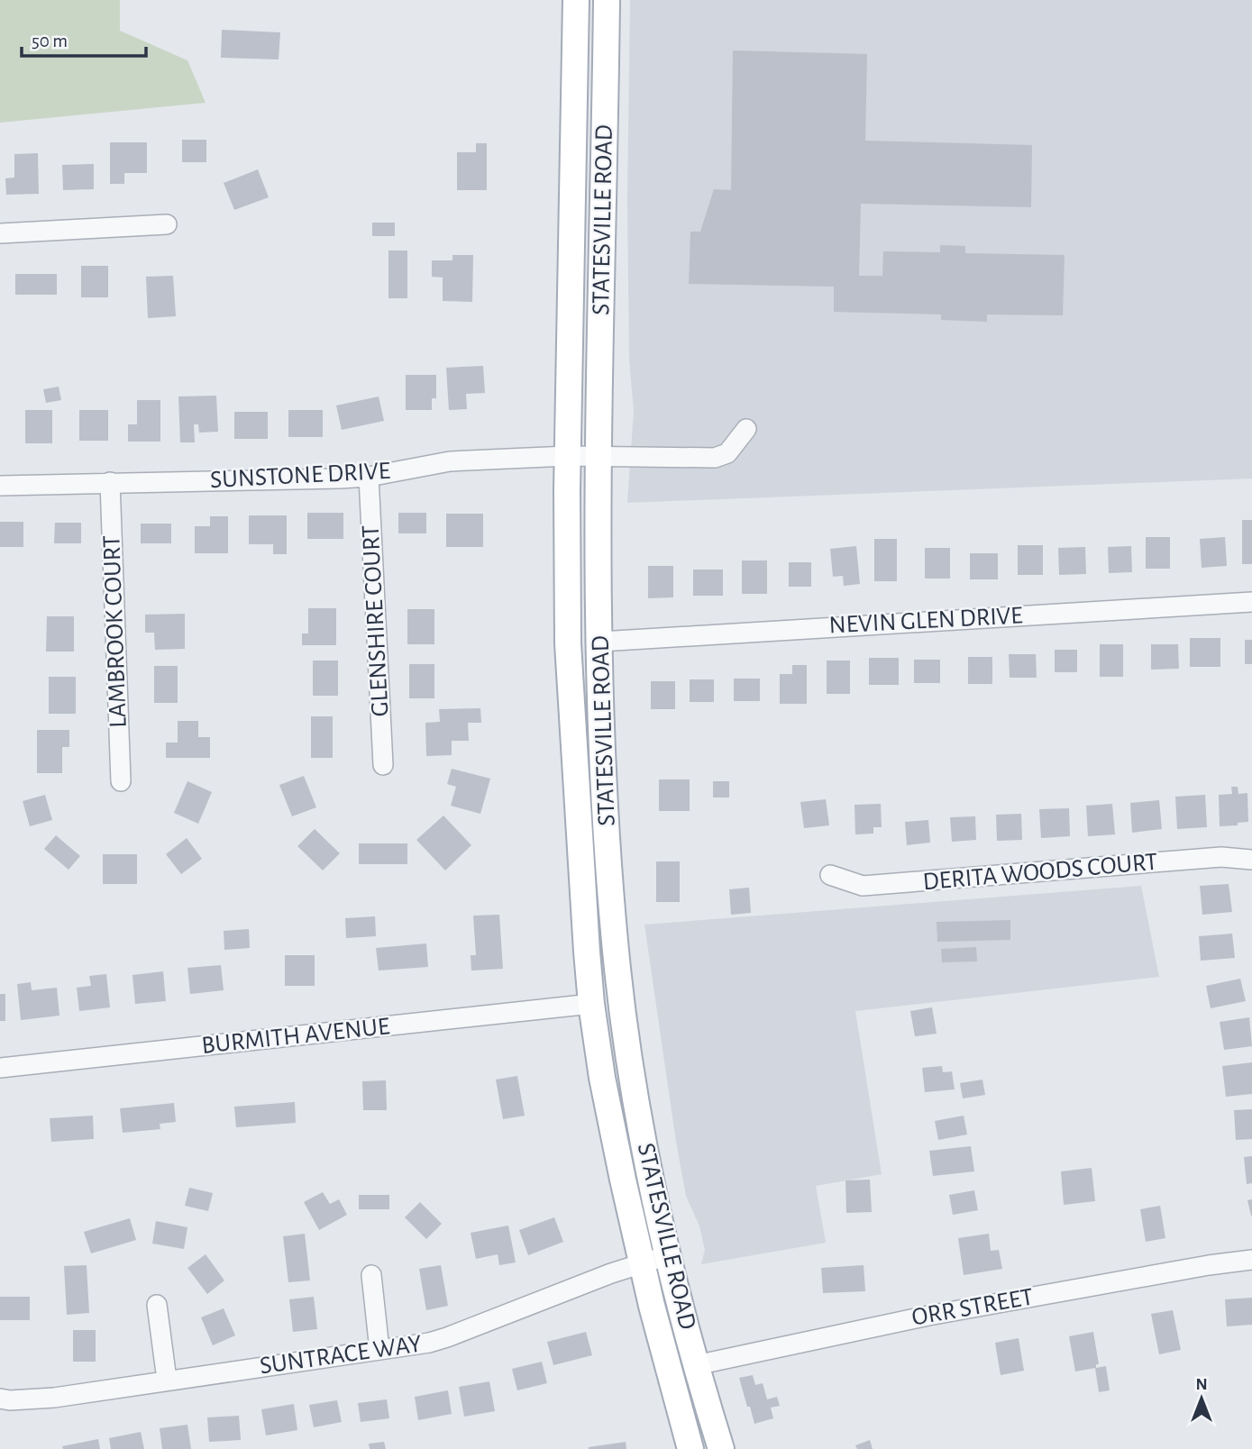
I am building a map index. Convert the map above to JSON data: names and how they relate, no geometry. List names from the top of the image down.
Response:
{
  "streets": {
    "main road": ["STATESVILLE ROAD"],
    "street": [
      "SUNSTONE DRIVE",
      "GLENSHIRE COURT",
      "NEVIN GLEN DRIVE",
      "LAMBROOK COURT",
      "DERITA WOODS COURT",
      "BURMITH AVENUE",
      "ORR STREET",
      "SUNTRACE WAY"
    ]
  },
  "crossings": [
    ["STATESVILLE ROAD", "SUNSTONE DRIVE"],
    ["STATESVILLE ROAD", "NEVIN GLEN DRIVE"],
    ["STATESVILLE ROAD", "BURMITH AVENUE"],
    ["STATESVILLE ROAD", "ORR STREET"],
    ["STATESVILLE ROAD", "SUNTRACE WAY"],
    ["SUNSTONE DRIVE", "GLENSHIRE COURT"],
    ["SUNSTONE DRIVE", "LAMBROOK COURT"]
  ],
  "scale_bar": "50 m",
  "north": "top"
}
